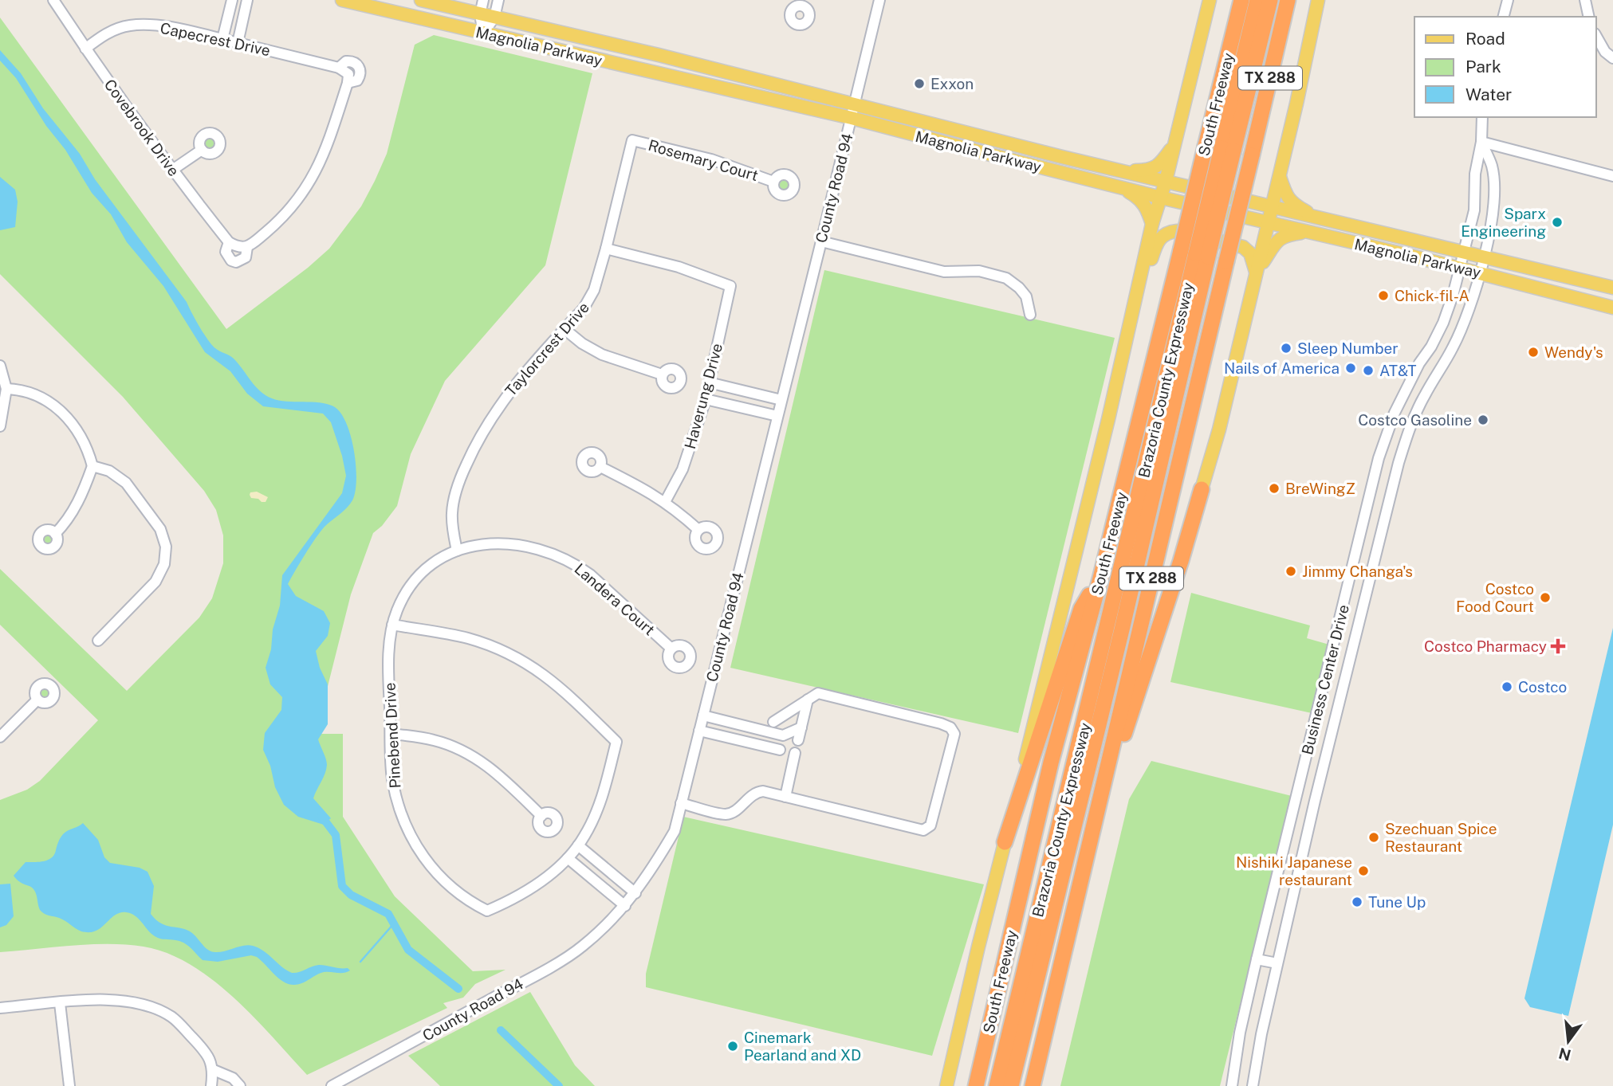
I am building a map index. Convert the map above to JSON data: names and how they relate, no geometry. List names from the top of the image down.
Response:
{
  "streets": {
    "highway": ["TX 288", "South Freeway", "Brazoria County Expressway"],
    "main road": ["Magnolia Parkway"],
    "street": [
      "Capecrest Drive",
      "Covebrook Drive",
      "Rosemary Court",
      "County Road 94",
      "Taylorcrest Drive",
      "Haverung Drive",
      "Landera Court",
      "Business Center Drive",
      "Pinebend Drive"
    ]
  },
  "crossings": [
    ["Capecrest Drive", "Covebrook Drive"],
    ["Magnolia Parkway", "County Road 94"],
    ["Magnolia Parkway", "Business Center Drive"],
    ["South Freeway", "Brazoria County Expressway"],
    ["Rosemary Court", "Taylorcrest Drive"],
    ["Taylorcrest Drive", "Haverung Drive"],
    ["Taylorcrest Drive", "Landera Court"],
    ["Taylorcrest Drive", "Pinebend Drive"],
    ["Landera Court", "Pinebend Drive"]
  ],
  "places": {
    "other": [
      "Exxon",
      "Sparx Engineering",
      "Chick-fil-A",
      "Sleep Number",
      "Wendy's",
      "Nails of America",
      "AT&T",
      "Costco Gasoline",
      "BreWingZ",
      "Jimmy Changa's",
      "Costco Food Court",
      "Costco",
      "Szechuan Spice Restaurant",
      "Nishiki Japanese restaurant",
      "Tune Up",
      "Cinemark Pearland and XD"
    ],
    "health": ["Costco Pharmacy"]
  },
  "legend": ["Road", "Park", "Water"],
  "north": "bottom"
}
